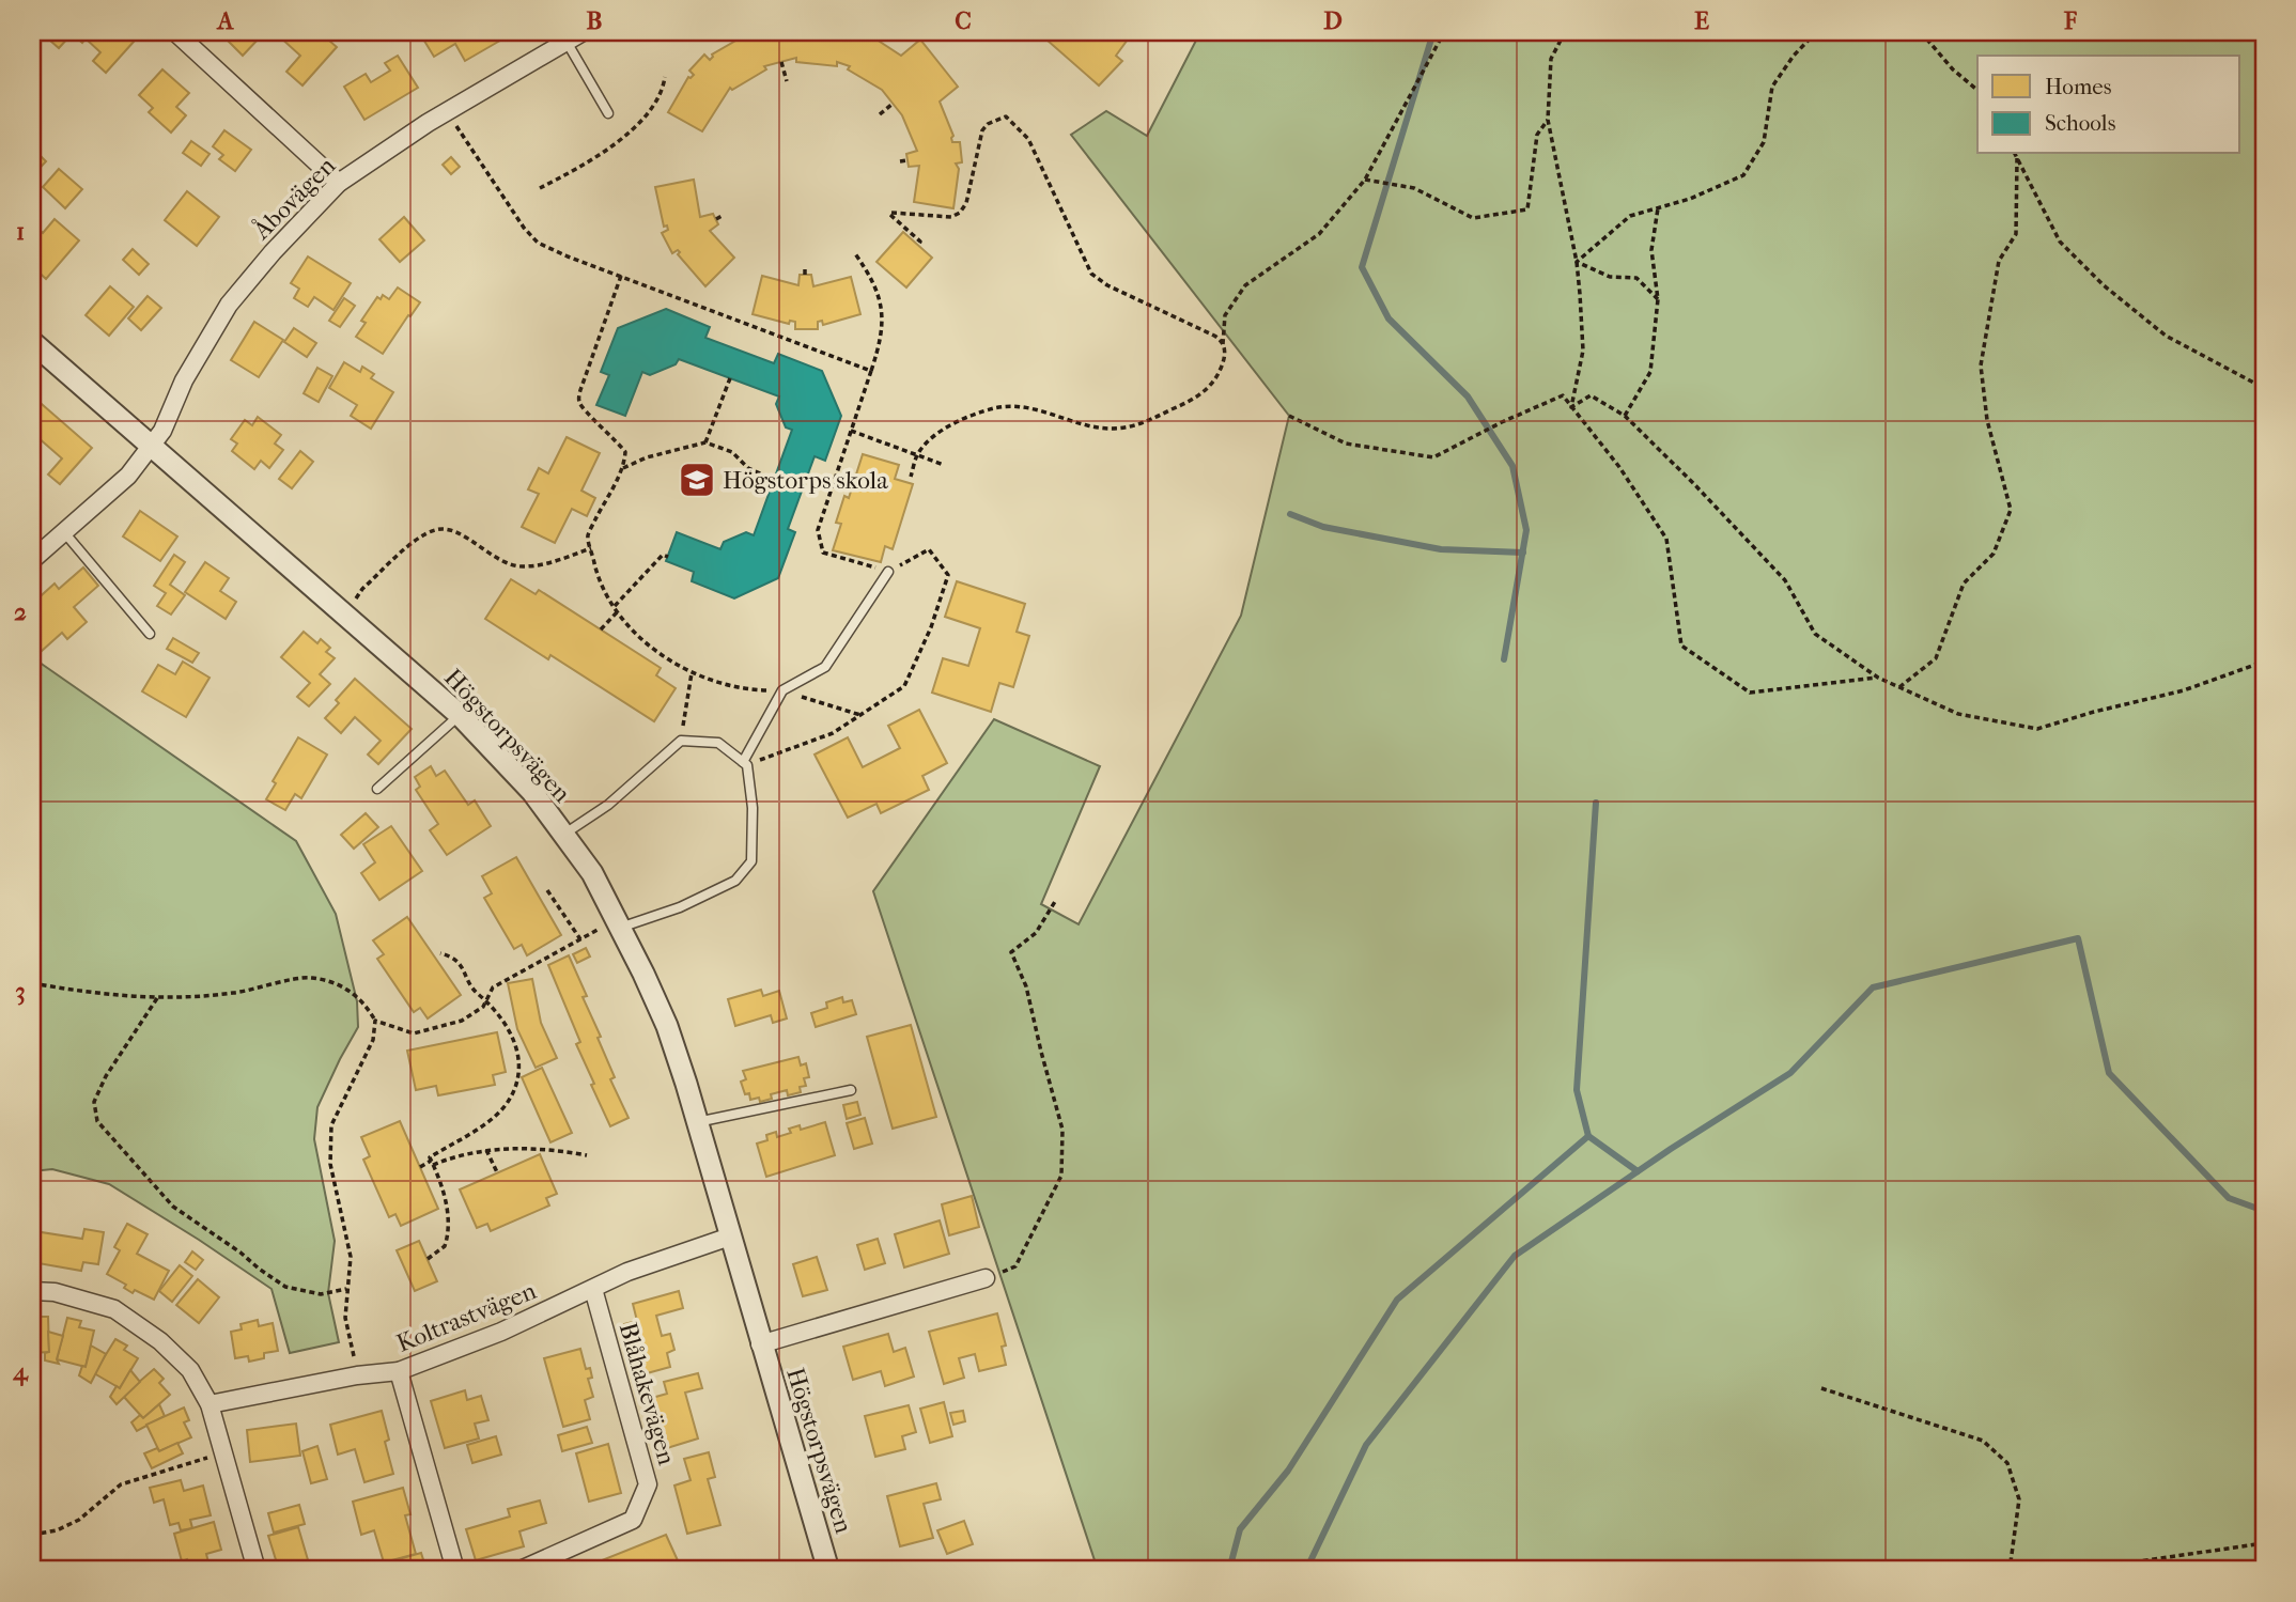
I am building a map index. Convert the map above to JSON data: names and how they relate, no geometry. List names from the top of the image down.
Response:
{
  "streets": {
    "street": [
      "Åbovägen",
      "Högstorpsvägen",
      "Koltrastvägen",
      "Blåhakevägen"
    ]
  },
  "crossings": [
    ["Åbovägen", "Högstorpsvägen"],
    ["Högstorpsvägen", "Koltrastvägen"],
    ["Koltrastvägen", "Blåhakevägen"]
  ],
  "places": {
    "school or university": ["Högstorps skola"]
  },
  "legend": ["Homes", "Schools"],
  "grid": {
    "columns": [
      "A",
      "B",
      "C",
      "D",
      "E",
      "F"
    ],
    "rows": [
      "1",
      "2",
      "3",
      "4"
    ]
  }
}
